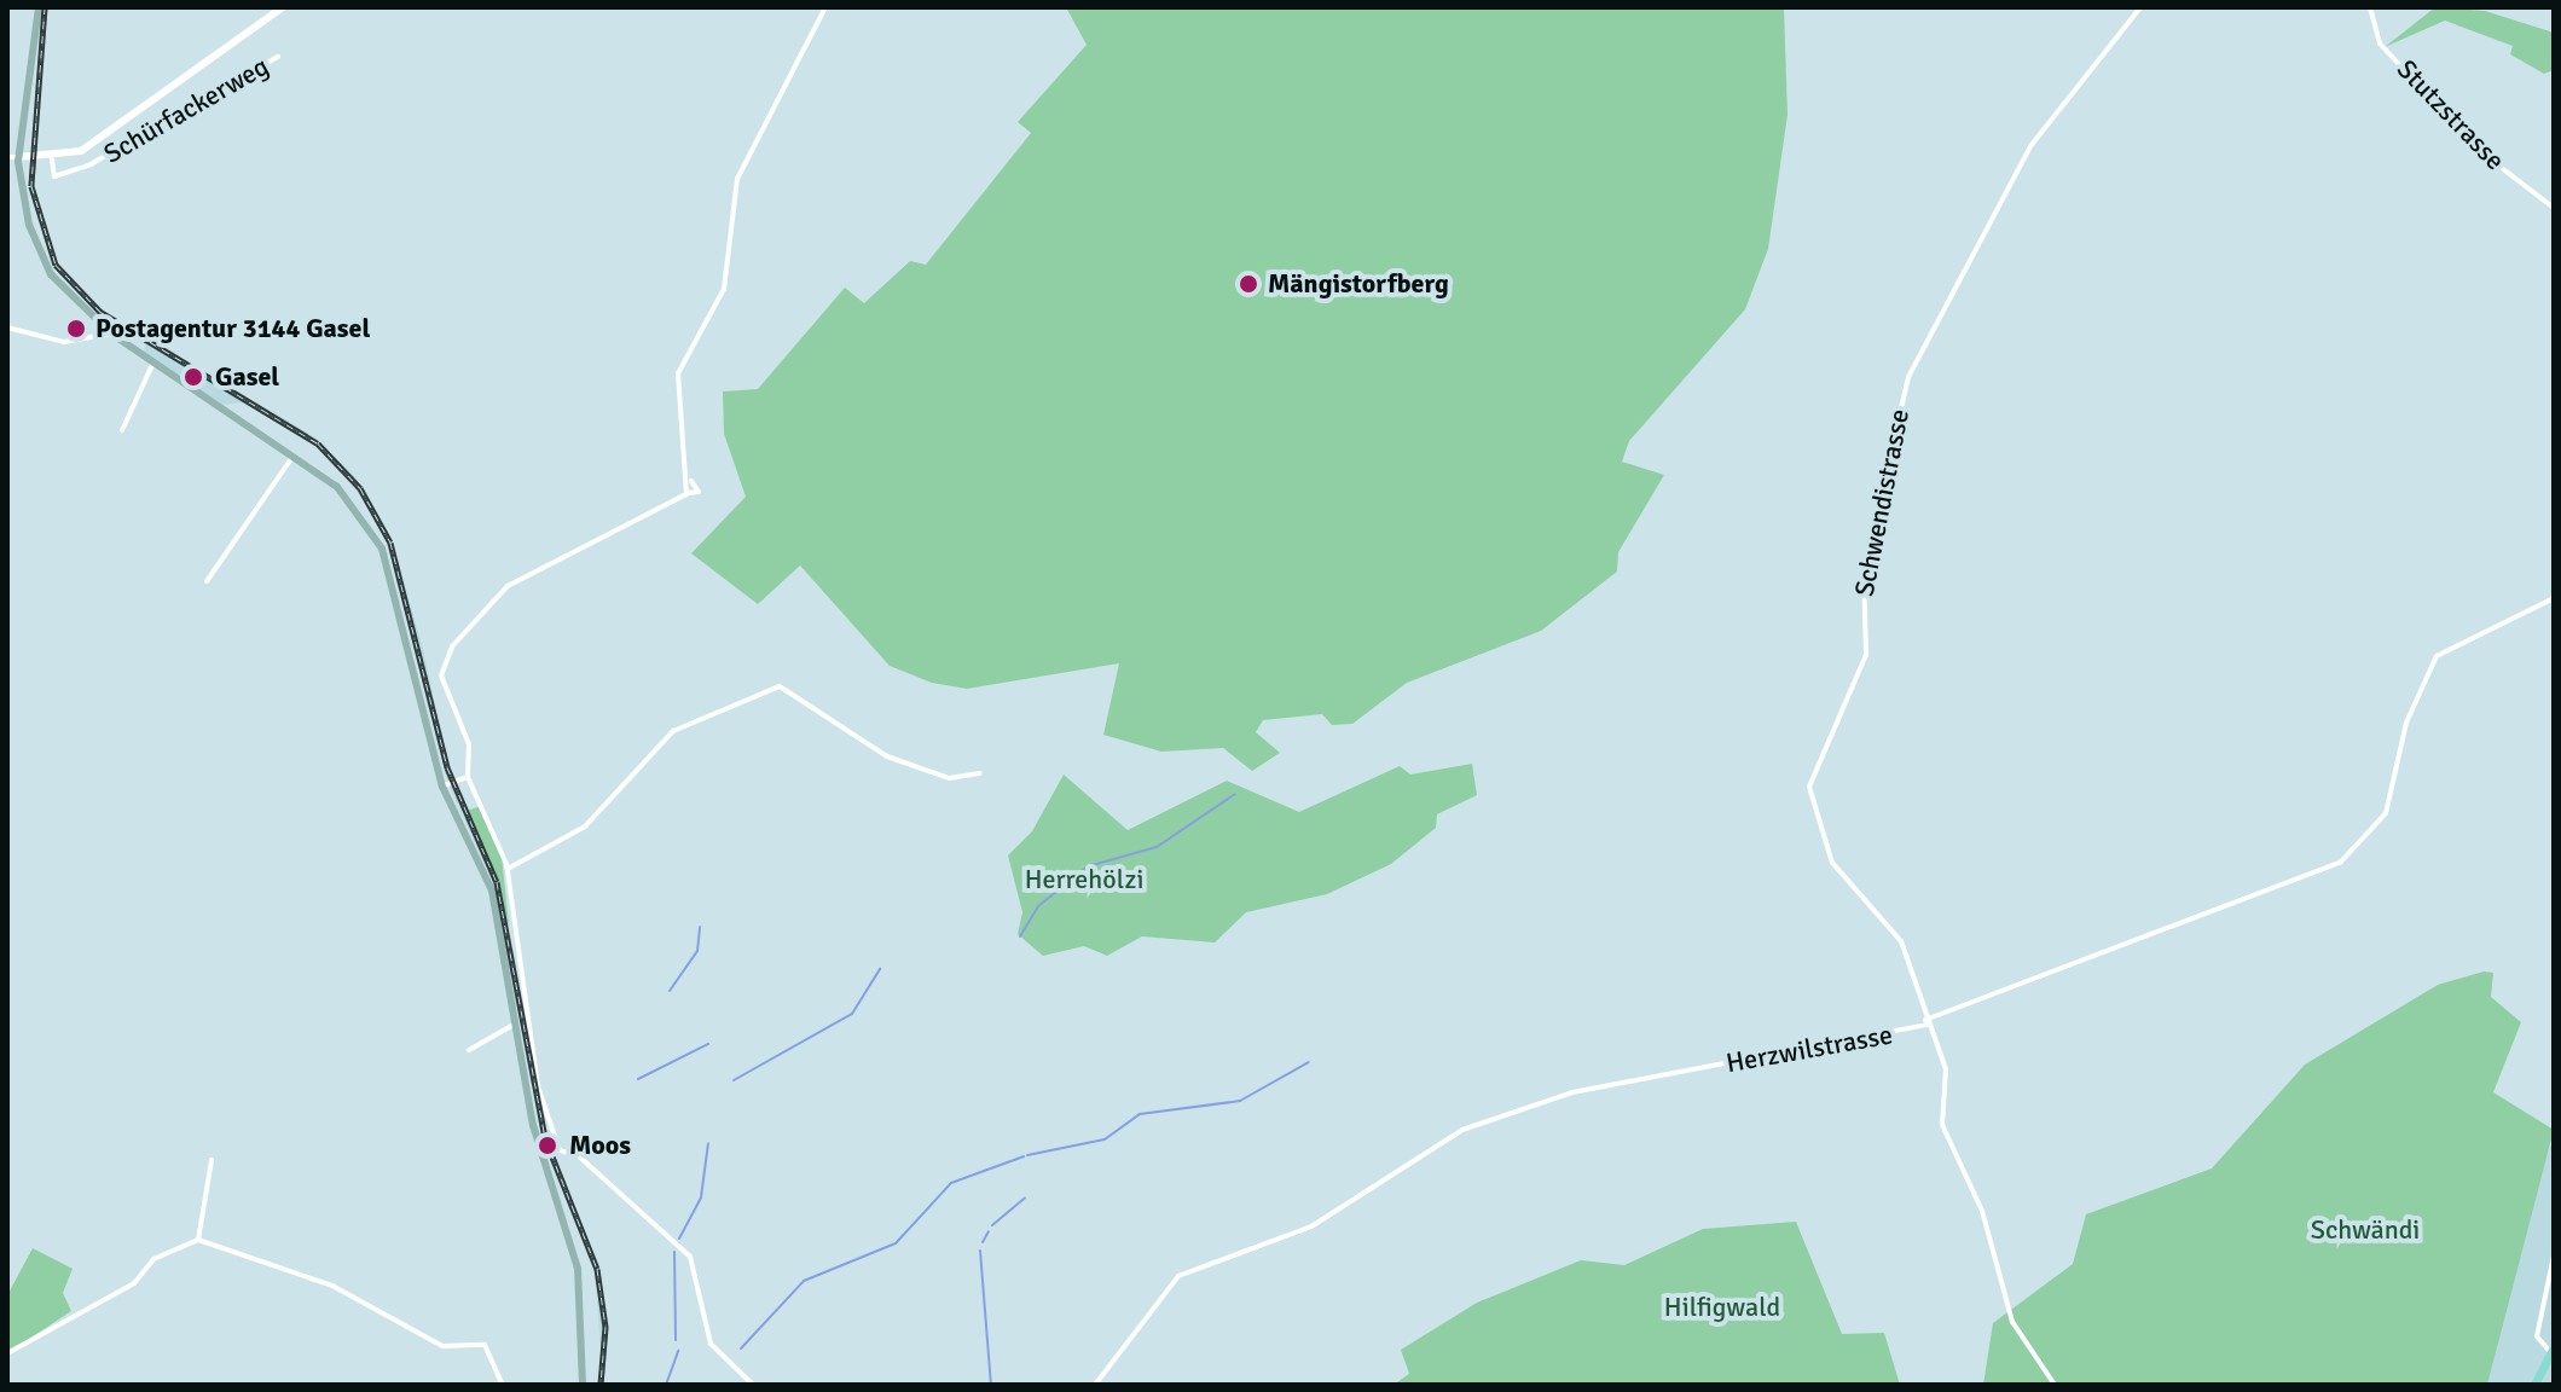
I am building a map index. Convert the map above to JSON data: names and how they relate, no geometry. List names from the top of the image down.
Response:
{
  "streets": {
    "street": [
      "Schürfackerweg",
      "Stutzstrasse",
      "Schwendistrasse",
      "Herzwilstrasse"
    ]
  },
  "crossings": [
    ["Schwendistrasse", "Herzwilstrasse"]
  ],
  "parks": ["Herrehölzi", "Schwändi", "Hilfigwald"],
  "places": [
    "Mängistorfberg",
    "Postagentur 3144 Gasel",
    "Gasel",
    "Moos"
  ]
}
